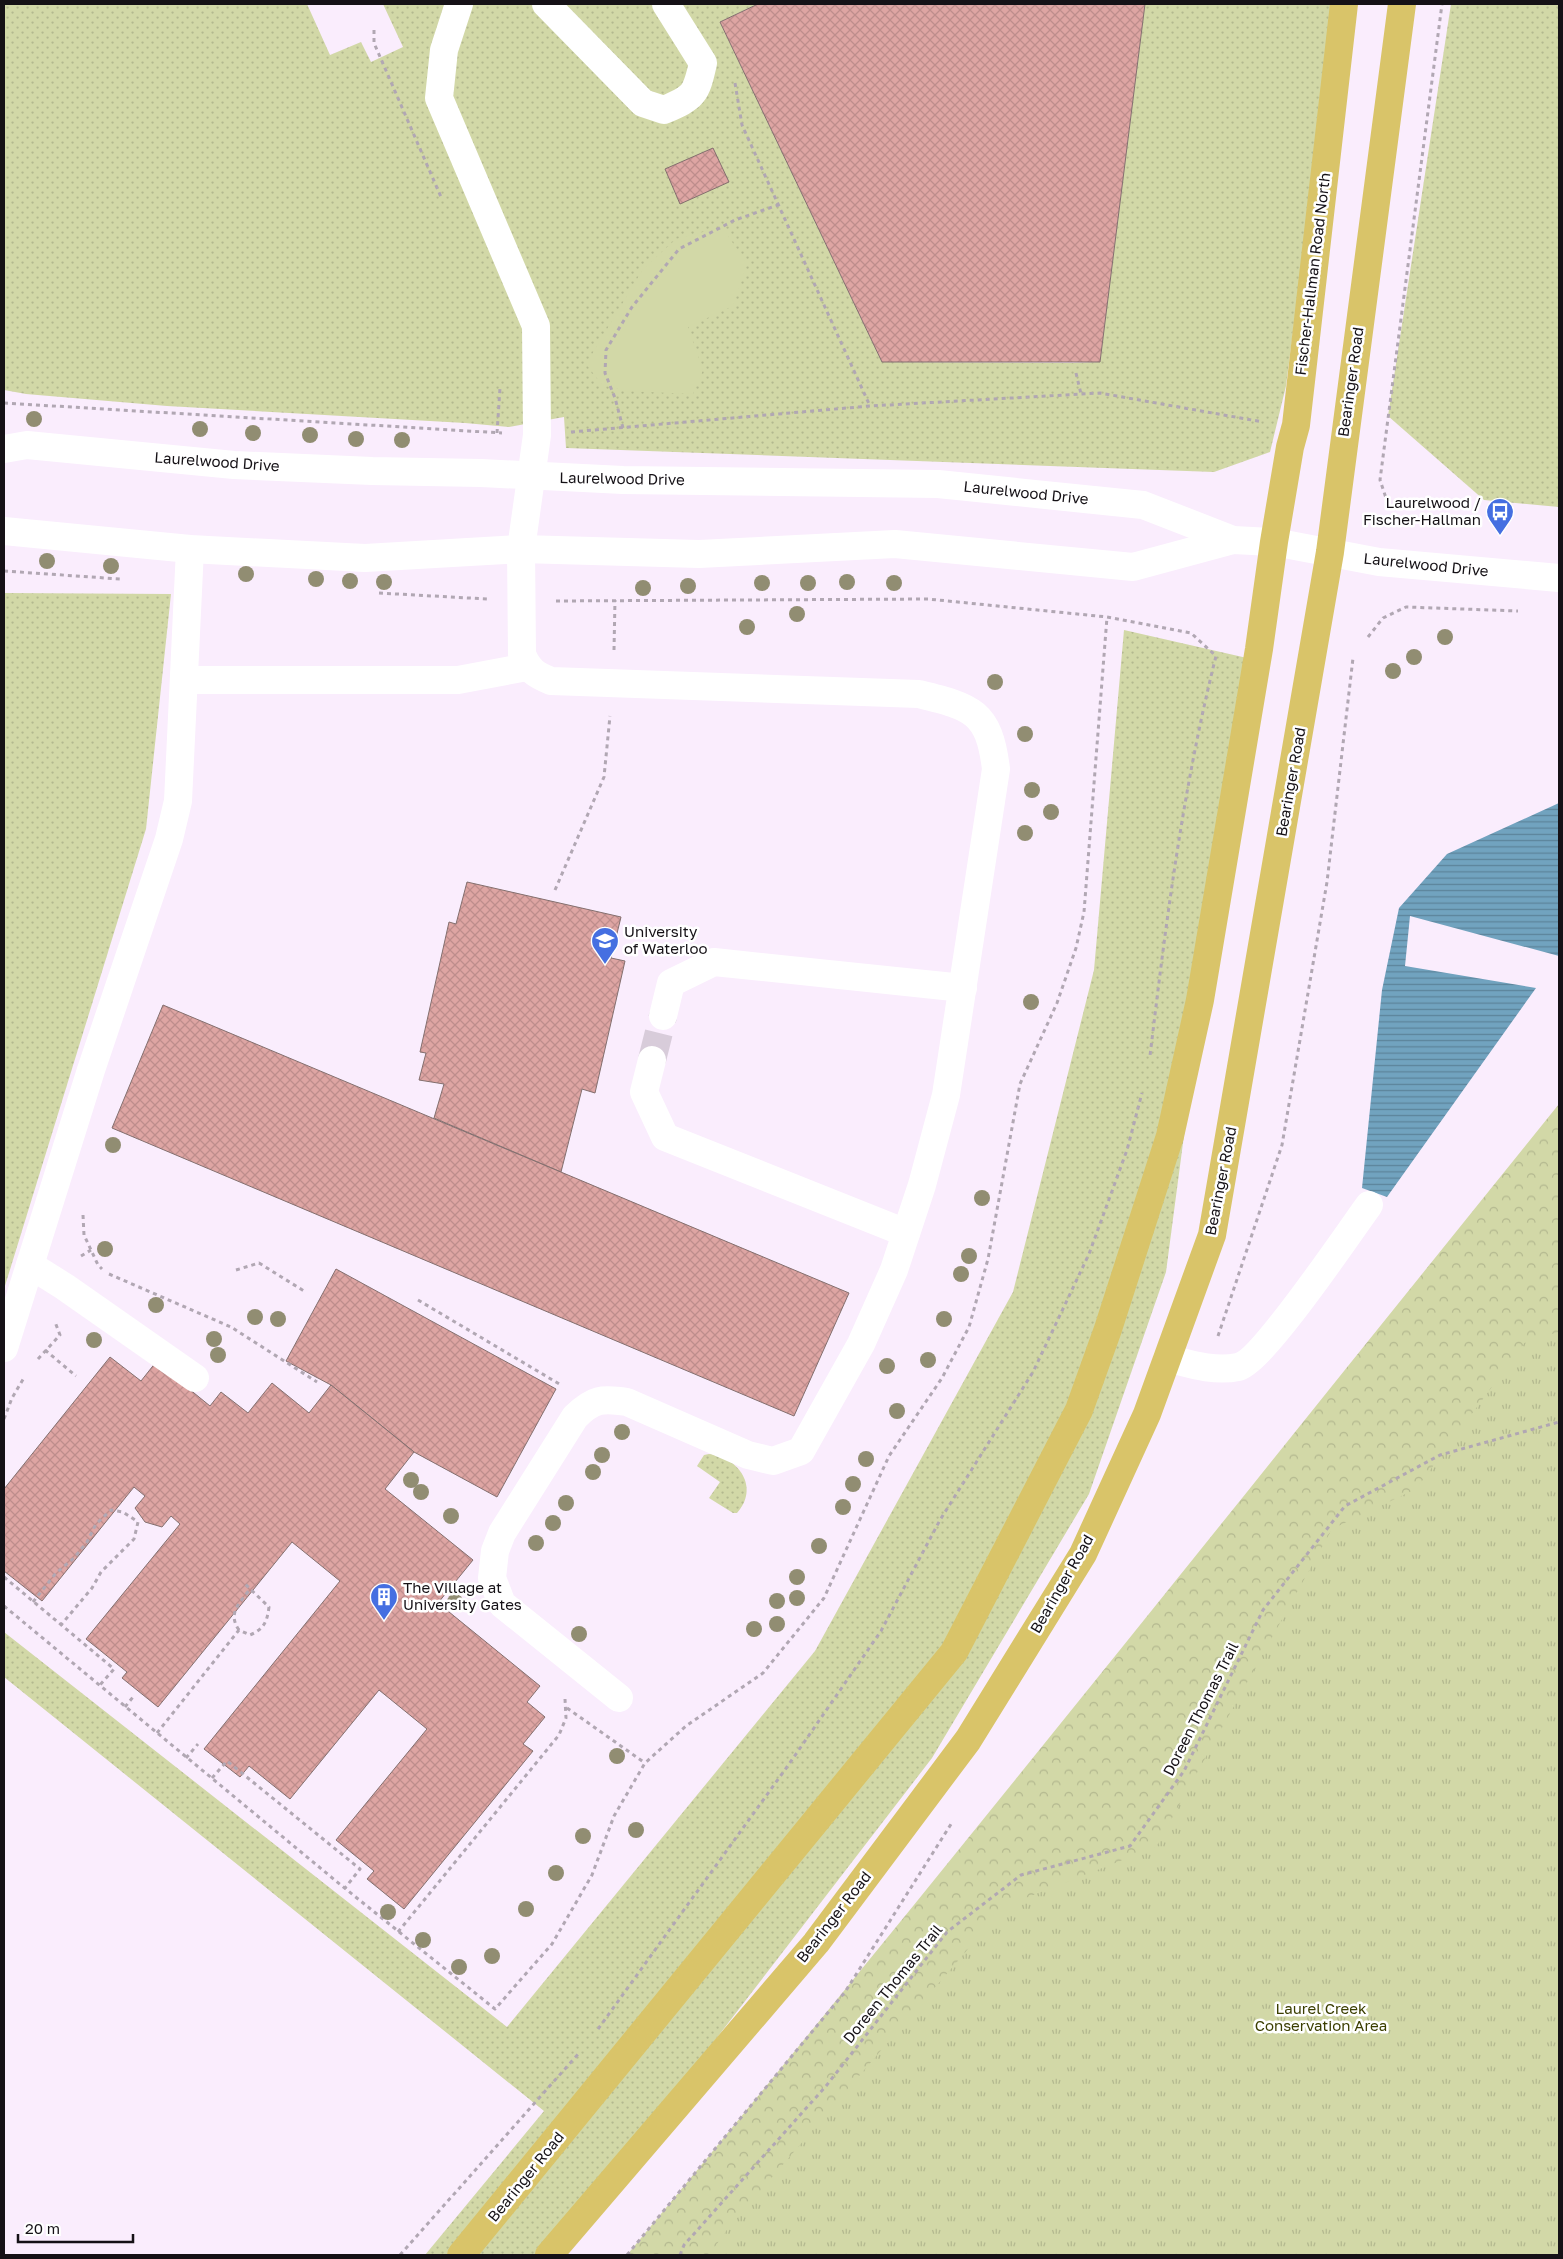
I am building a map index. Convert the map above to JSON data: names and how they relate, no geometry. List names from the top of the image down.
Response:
{
  "streets": {
    "main road": ["Fischer-Hallman Road North", "Bearinger Road"],
    "street": ["Laurelwood Drive"],
    "path": ["Doreen Thomas Trail"]
  },
  "crossings": [
    ["Fischer-Hallman Road North", "Bearinger Road"],
    ["Fischer-Hallman Road North", "Laurelwood Drive"],
    ["Bearinger Road", "Laurelwood Drive"]
  ],
  "parks": ["Laurel Creek Conservation Area"],
  "places": {
    "bus stop": ["Laurelwood / Fischer-Hallman"],
    "school or university": ["University of Waterloo"],
    "building": ["The Village at University Gates"]
  },
  "scale_bar": "20 m"
}
